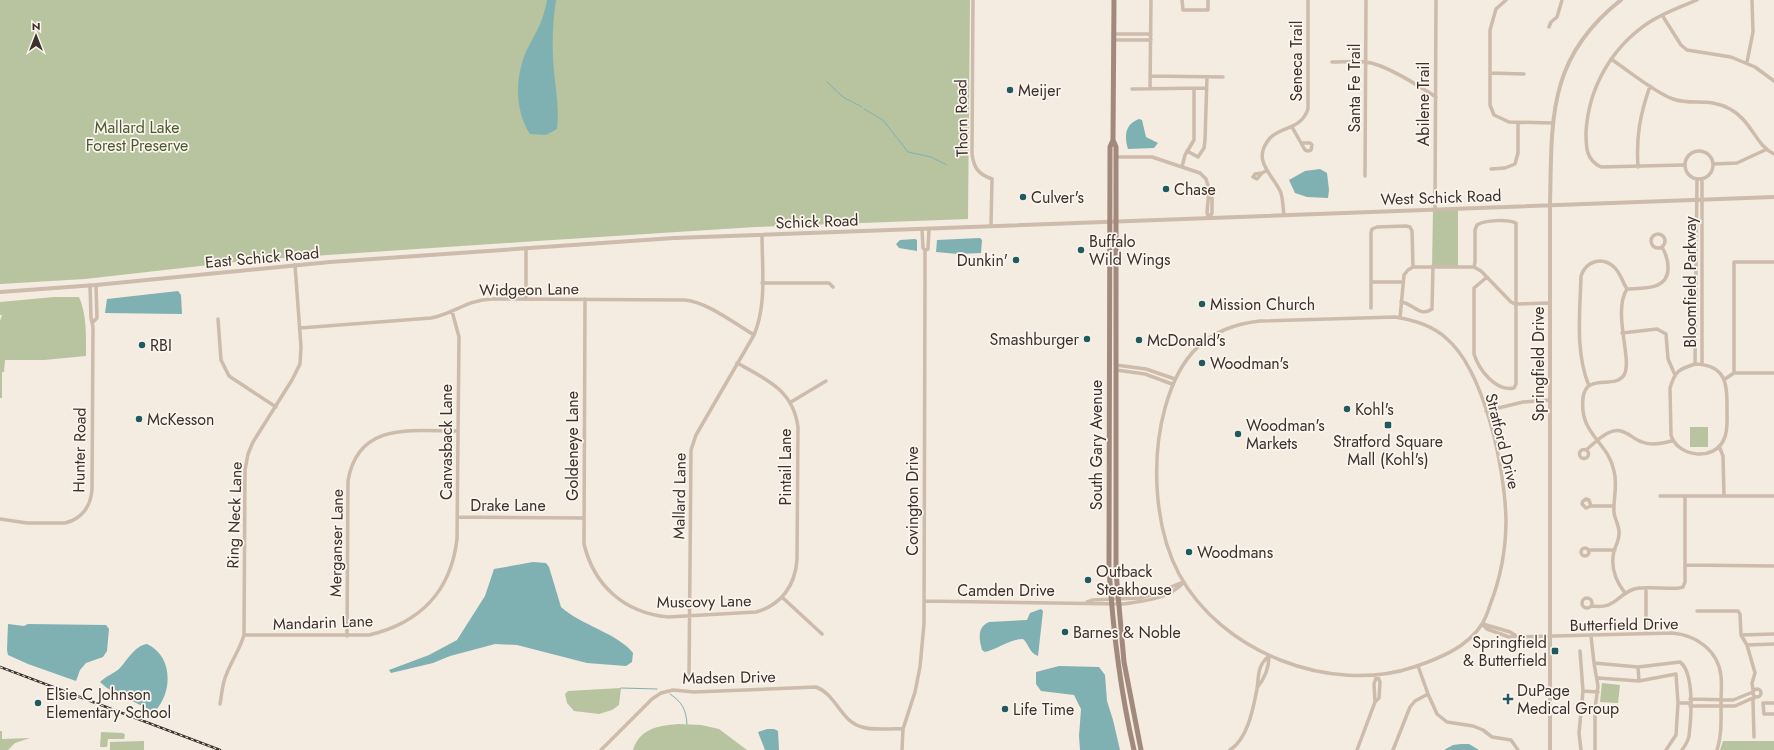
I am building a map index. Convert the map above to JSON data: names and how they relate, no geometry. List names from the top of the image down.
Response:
{
  "streets": {
    "main road": ["South Gary Avenue"],
    "street": [
      "Seneca Trail",
      "Santa Fe Trail",
      "Abilene Trail",
      "Thorn Road",
      "West Schick Road",
      "Schick Road",
      "East Schick Road",
      "Bloomfield Parkway",
      "Widgeon Lane",
      "Springfield Drive",
      "Stratford Drive",
      "Canvasback Lane",
      "Goldeneye Lane",
      "Hunter Road",
      "Pintail Lane",
      "Mallard Lane",
      "Covington Drive",
      "Drake Lane",
      "Ring Neck Lane",
      "Merganser Lane",
      "Camden Drive",
      "Muscovy Lane",
      "Mandarin Lane",
      "Butterfield Drive",
      "Madsen Drive"
    ]
  },
  "crossings": [
    ["Seneca Trail", "West Schick Road"],
    ["Abilene Trail", "West Schick Road"],
    ["Thorn Road", "Schick Road"],
    ["West Schick Road", "Schick Road"],
    ["West Schick Road", "Bloomfield Parkway"],
    ["West Schick Road", "Springfield Drive"],
    ["West Schick Road", "South Gary Avenue"],
    ["Schick Road", "East Schick Road"],
    ["Schick Road", "South Gary Avenue"],
    ["Schick Road", "Mallard Lane"],
    ["Schick Road", "Covington Drive"],
    ["East Schick Road", "Hunter Road"],
    ["East Schick Road", "Ring Neck Lane"],
    ["Widgeon Lane", "Canvasback Lane"],
    ["Widgeon Lane", "Goldeneye Lane"],
    ["Widgeon Lane", "Mallard Lane"],
    ["Widgeon Lane", "Ring Neck Lane"],
    ["Springfield Drive", "Butterfield Drive"],
    ["Stratford Drive", "Camden Drive"],
    ["Stratford Drive", "Butterfield Drive"],
    ["Canvasback Lane", "Drake Lane"],
    ["Canvasback Lane", "Merganser Lane"],
    ["Canvasback Lane", "Mandarin Lane"],
    ["South Gary Avenue", "Camden Drive"],
    ["Goldeneye Lane", "Drake Lane"],
    ["Goldeneye Lane", "Muscovy Lane"],
    ["Pintail Lane", "Mallard Lane"],
    ["Pintail Lane", "Muscovy Lane"],
    ["Mallard Lane", "Muscovy Lane"],
    ["Covington Drive", "Camden Drive"],
    ["Covington Drive", "Madsen Drive"],
    ["Ring Neck Lane", "Mandarin Lane"],
    ["Merganser Lane", "Mandarin Lane"]
  ],
  "parks": ["Mallard Lake Forest Preserve"],
  "places": {
    "other": [
      "Meijer",
      "Chase",
      "Culver's",
      "Buffalo Wild Wings",
      "Dunkin'",
      "Mission Church",
      "Smashburger",
      "McDonald's",
      "RBI",
      "Woodman's",
      "Kohl's",
      "McKesson",
      "Woodman's Markets",
      "Woodmans",
      "Outback Steakhouse",
      "Barnes & Noble",
      "Elsie C Johnson Elementary School",
      "Life Time"
    ],
    "transit": ["Stratford Square Mall (Kohl's)", "Springfield & Butterfield"],
    "health": ["DuPage Medical Group"]
  },
  "north": "top"
}
